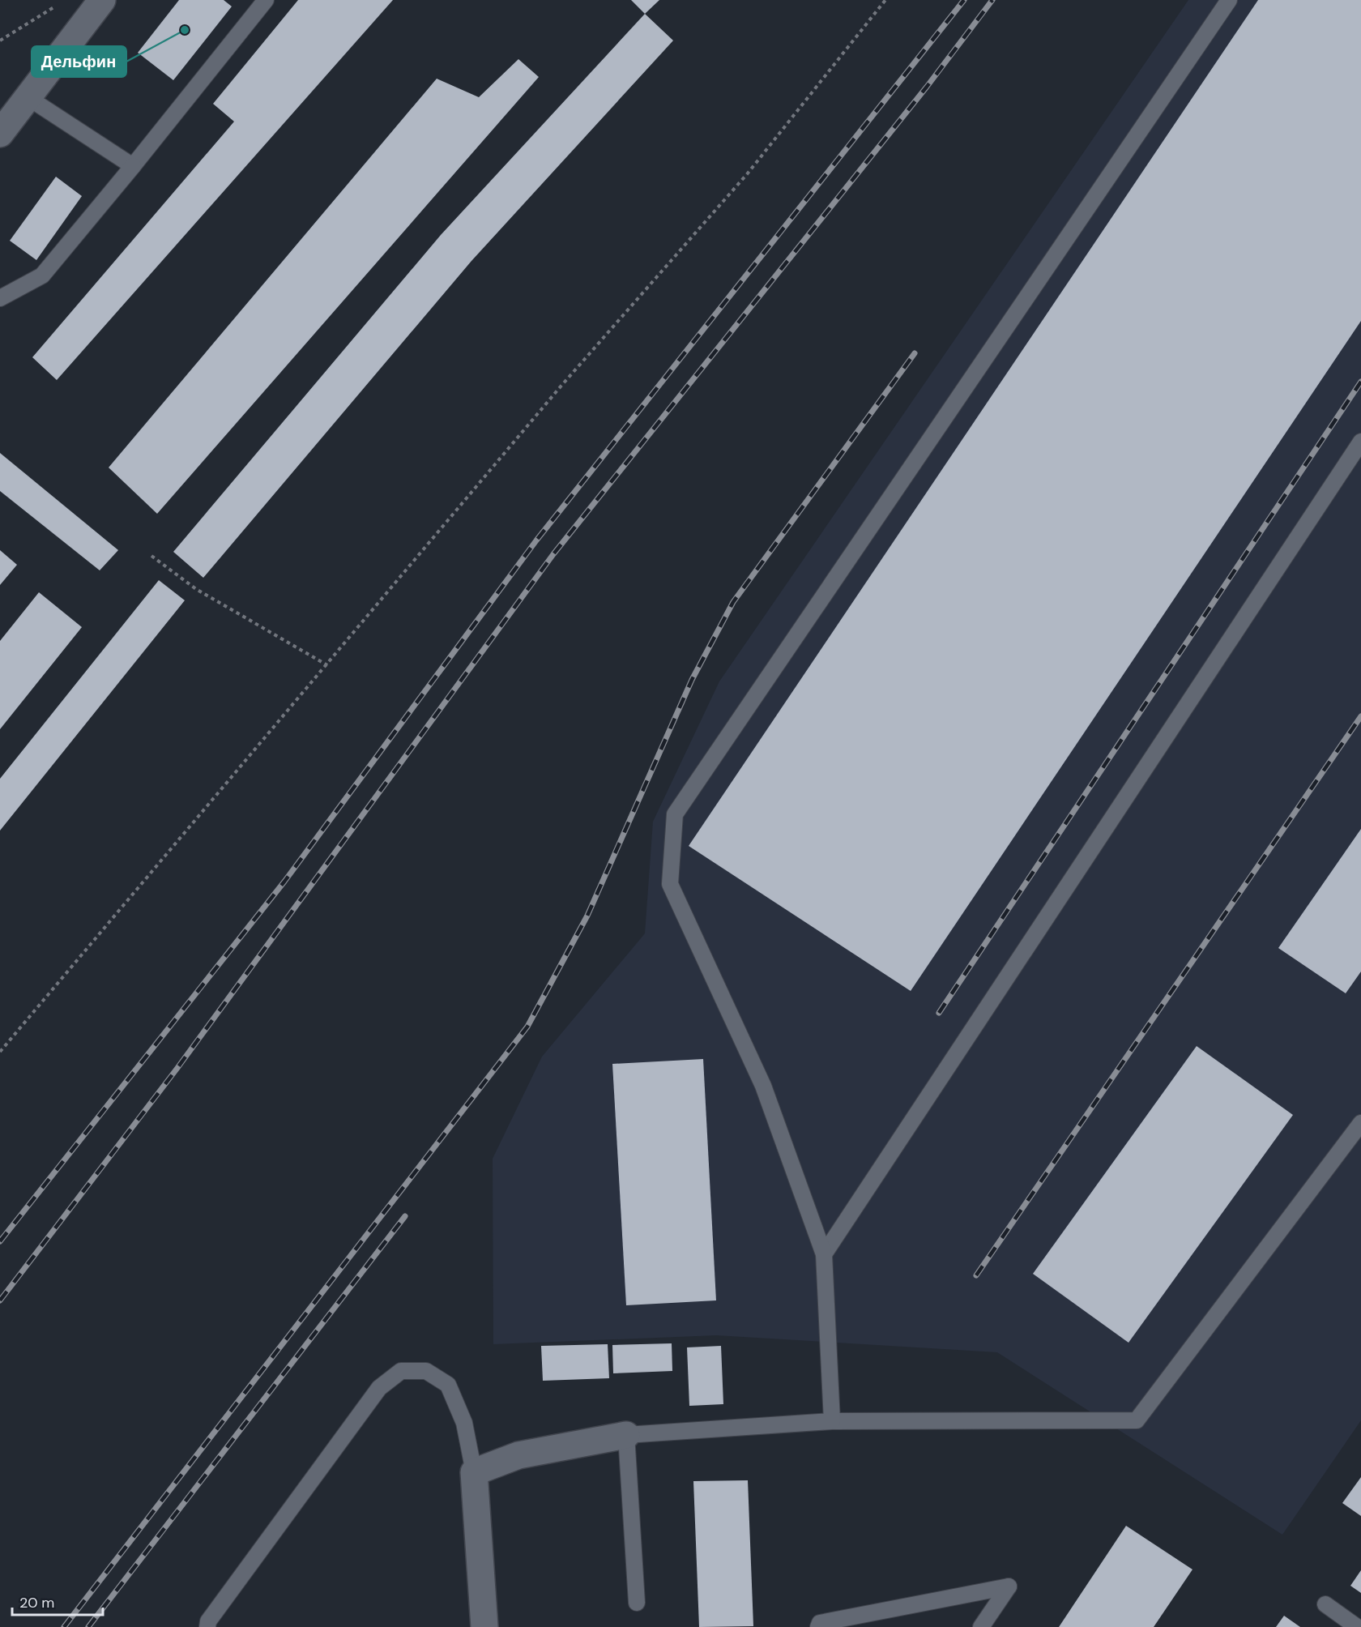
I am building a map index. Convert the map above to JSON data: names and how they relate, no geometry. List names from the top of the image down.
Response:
{
  "places": ["Дельфин"],
  "scale_bar": "20 m"
}
